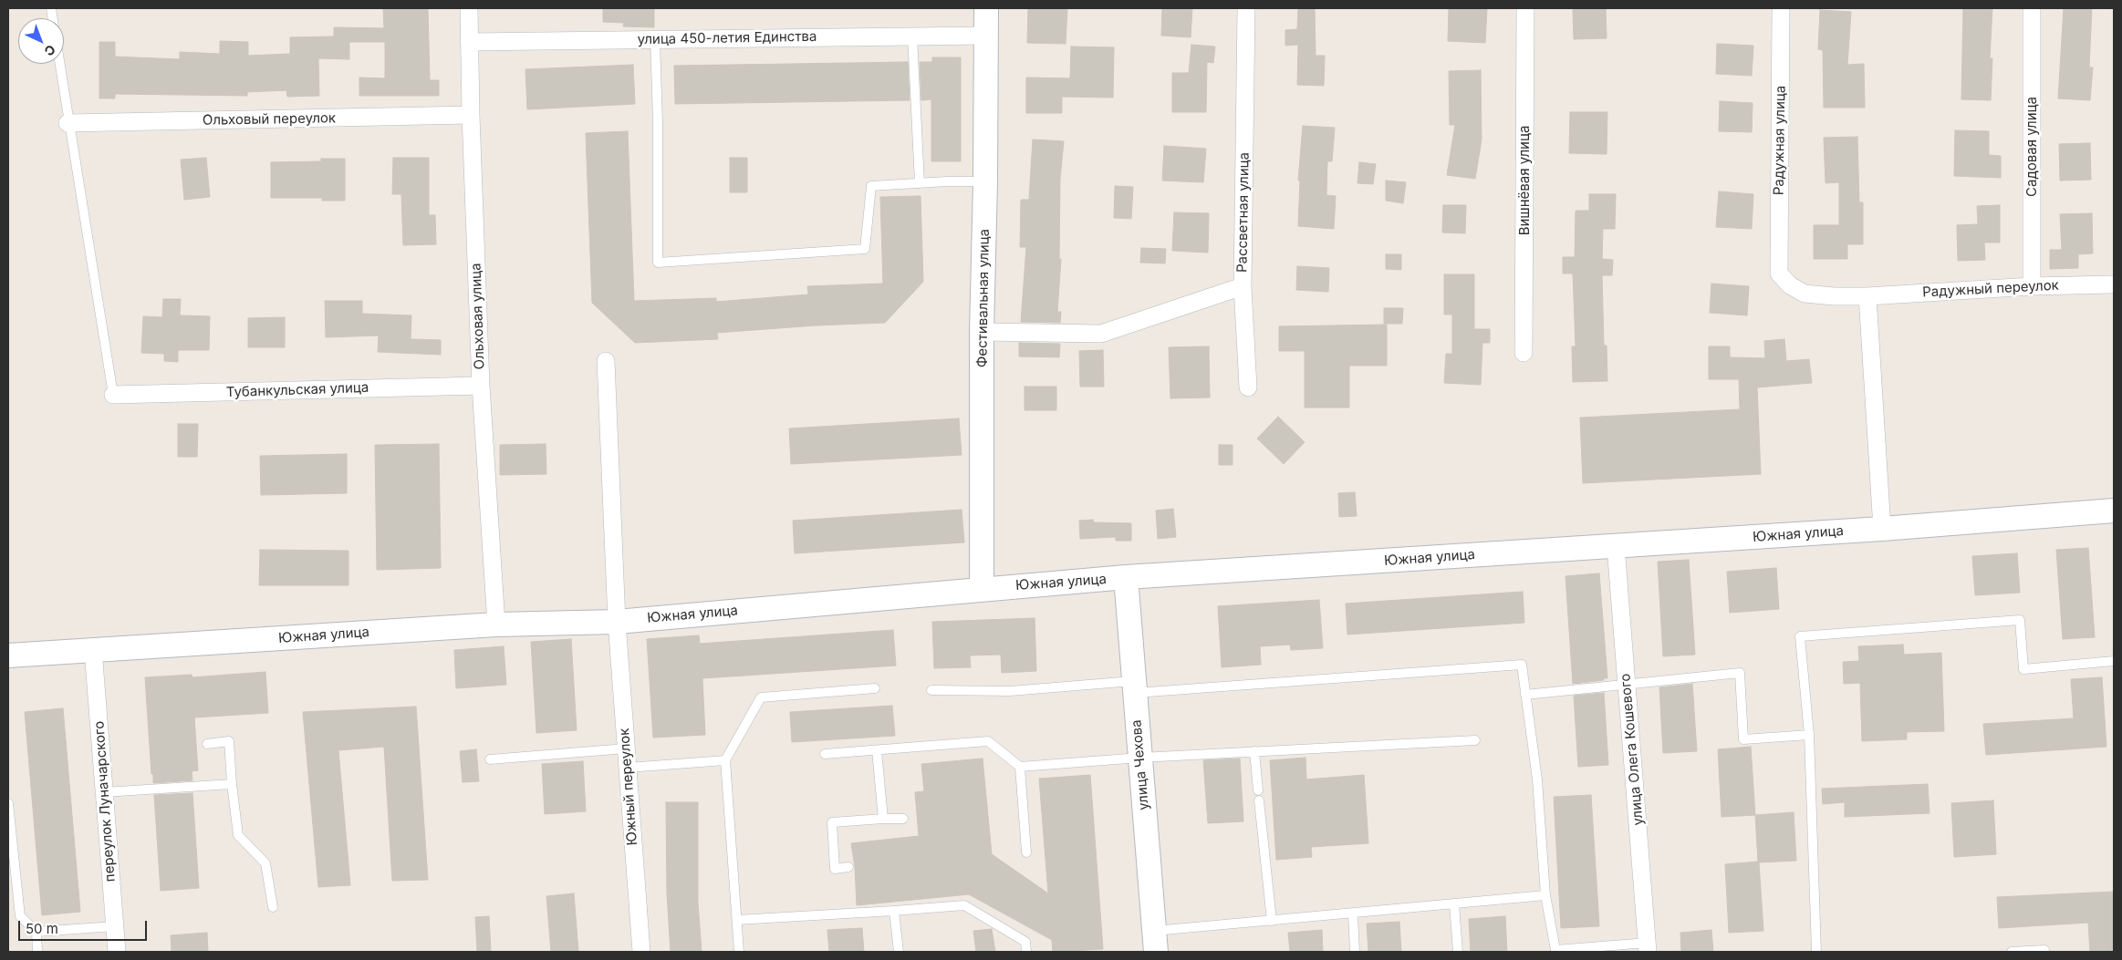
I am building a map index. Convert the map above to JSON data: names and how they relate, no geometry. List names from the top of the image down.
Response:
{
  "streets": {
    "street": [
      "улица 450-летия Единства",
      "Ольховый переулок",
      "Радужная улица",
      "Садовая улица",
      "Вишнёвая улица",
      "Рассветная улица",
      "Радужный переулок",
      "Фестивальная улица",
      "Ольховая улица",
      "Тубанкульская улица",
      "Южная улица",
      "улица Олега Кошевого",
      "улица Чехова",
      "Южный переулок",
      "переулок Луначарского"
    ]
  },
  "crossings": [
    ["улица 450-летия Единства", "Фестивальная улица"],
    ["улица 450-летия Единства", "Ольховая улица"],
    ["Ольховый переулок", "Ольховая улица"],
    ["Радужная улица", "Радужный переулок"],
    ["Садовая улица", "Радужный переулок"],
    ["Рассветная улица", "Фестивальная улица"],
    ["Фестивальная улица", "Южная улица"],
    ["Ольховая улица", "Тубанкульская улица"],
    ["Ольховая улица", "Южная улица"],
    ["Южная улица", "улица Олега Кошевого"],
    ["Южная улица", "улица Чехова"],
    ["Южная улица", "Южный переулок"],
    ["Южная улица", "переулок Луначарского"]
  ],
  "scale_bar": "50 m",
  "north": "bottom right"
}
